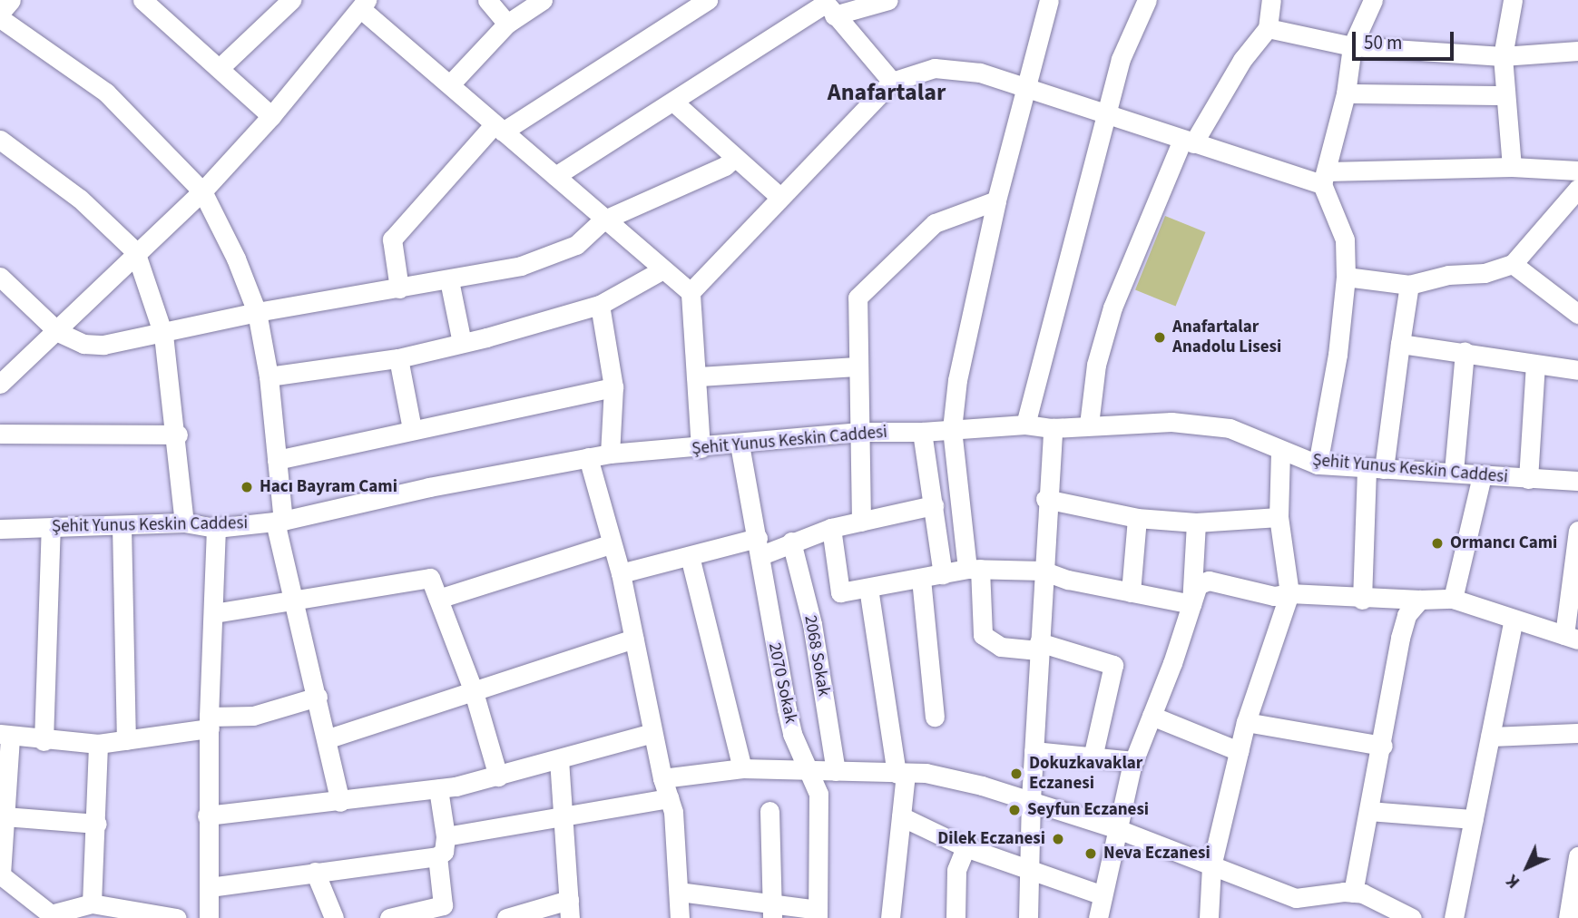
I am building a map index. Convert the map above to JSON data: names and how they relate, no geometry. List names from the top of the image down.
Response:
{
  "streets": {
    "street": ["Şehit Yunus Keskin Caddesi", "2068 Sokak", "2070 Sokak"]
  },
  "crossings": [
    ["Şehit Yunus Keskin Caddesi", "2070 Sokak"]
  ],
  "districts": ["Anafartalar"],
  "places": [
    "Anafartalar Anadolu Lisesi",
    "Hacı Bayram Cami",
    "Ormancı Cami",
    "Dokuzkavaklar Eczanesi",
    "Seyfun Eczanesi",
    "Dilek Eczanesi",
    "Neva Eczanesi"
  ],
  "scale_bar": "50 m",
  "north": "bottom left"
}
